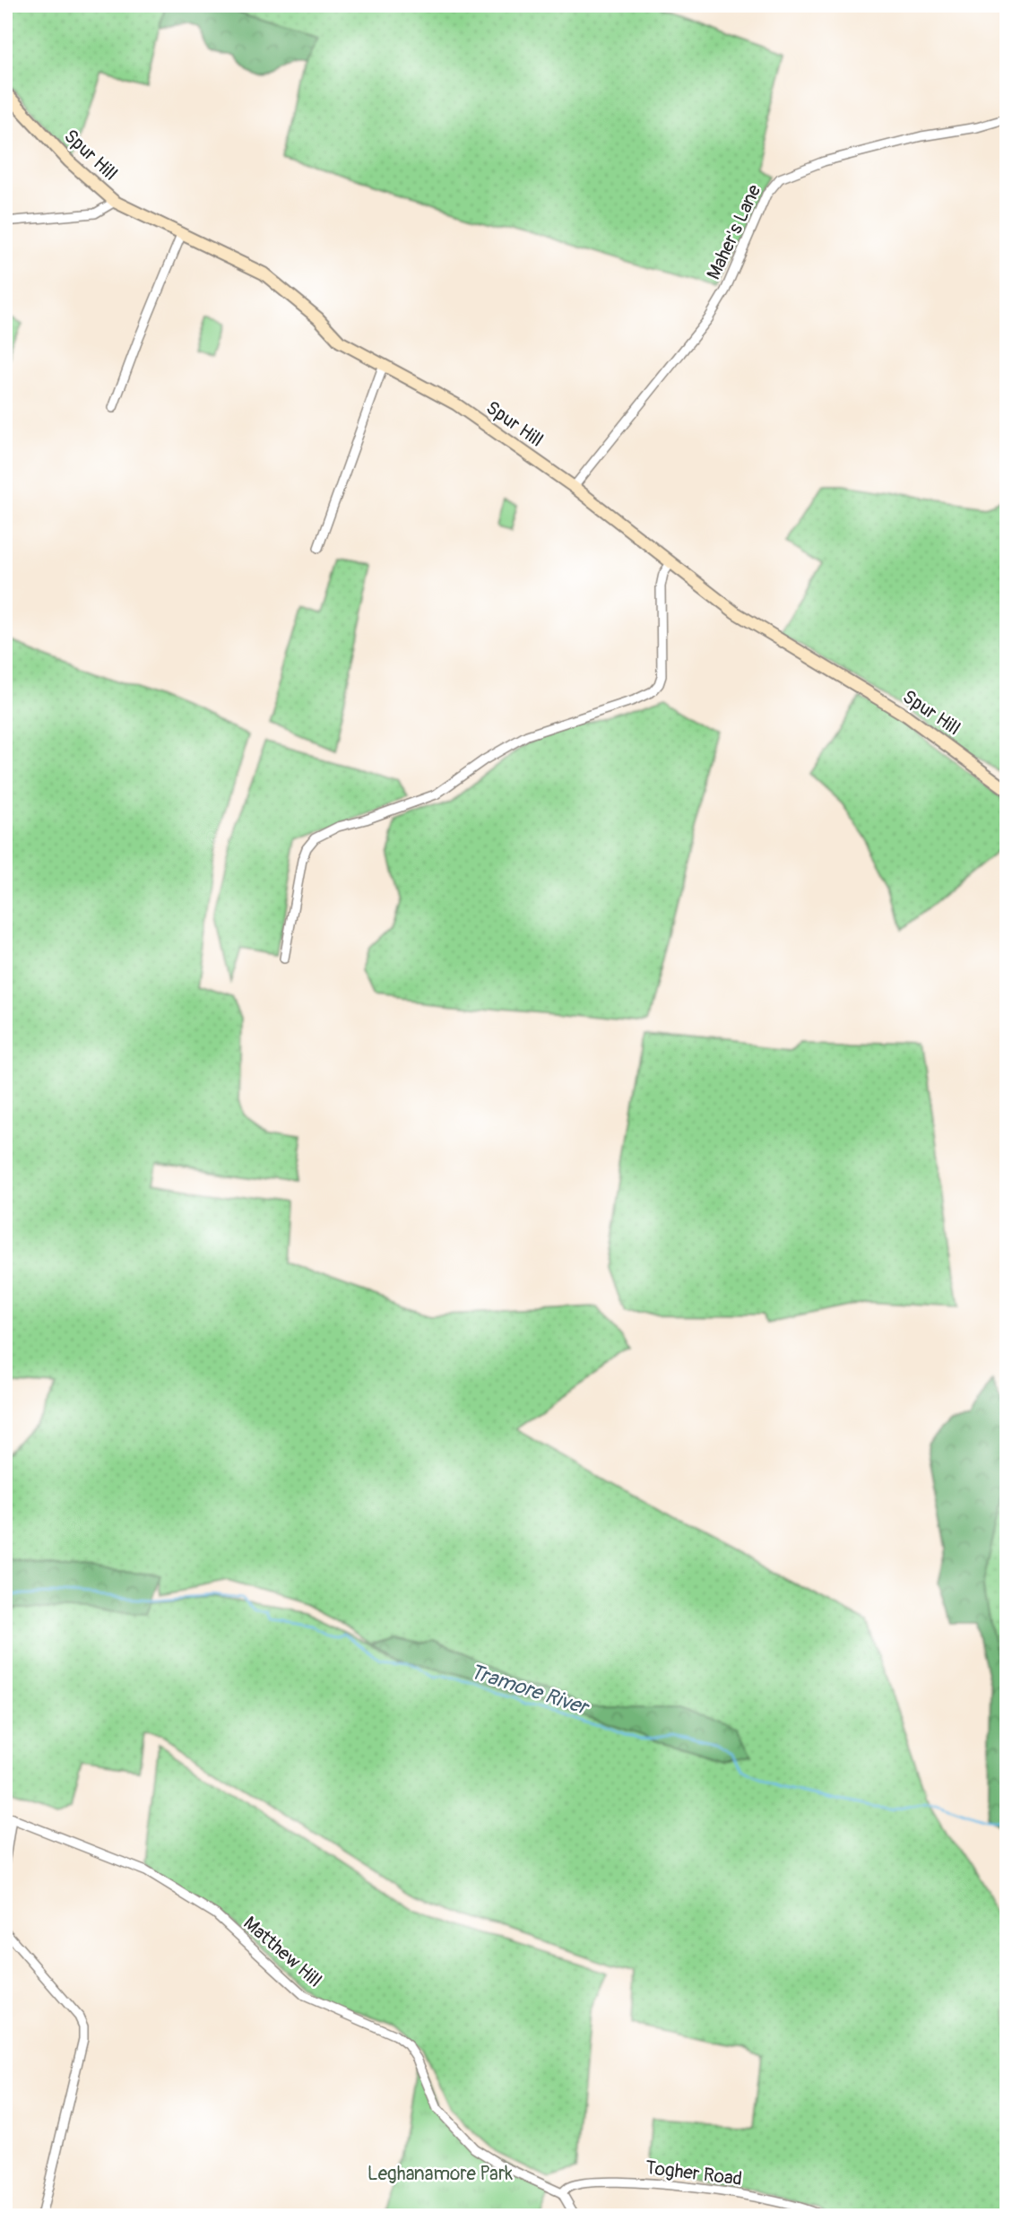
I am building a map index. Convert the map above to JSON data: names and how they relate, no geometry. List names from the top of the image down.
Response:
{
  "streets": {
    "street": [
      "Spur Hill",
      "Maher's Lane",
      "Matthew Hill",
      "Togher Road"
    ]
  },
  "crossings": [
    ["Spur Hill", "Maher's Lane"],
    ["Matthew Hill", "Togher Road"]
  ],
  "water": ["Tramore River"],
  "parks": ["Leghanamore Park"]
}
